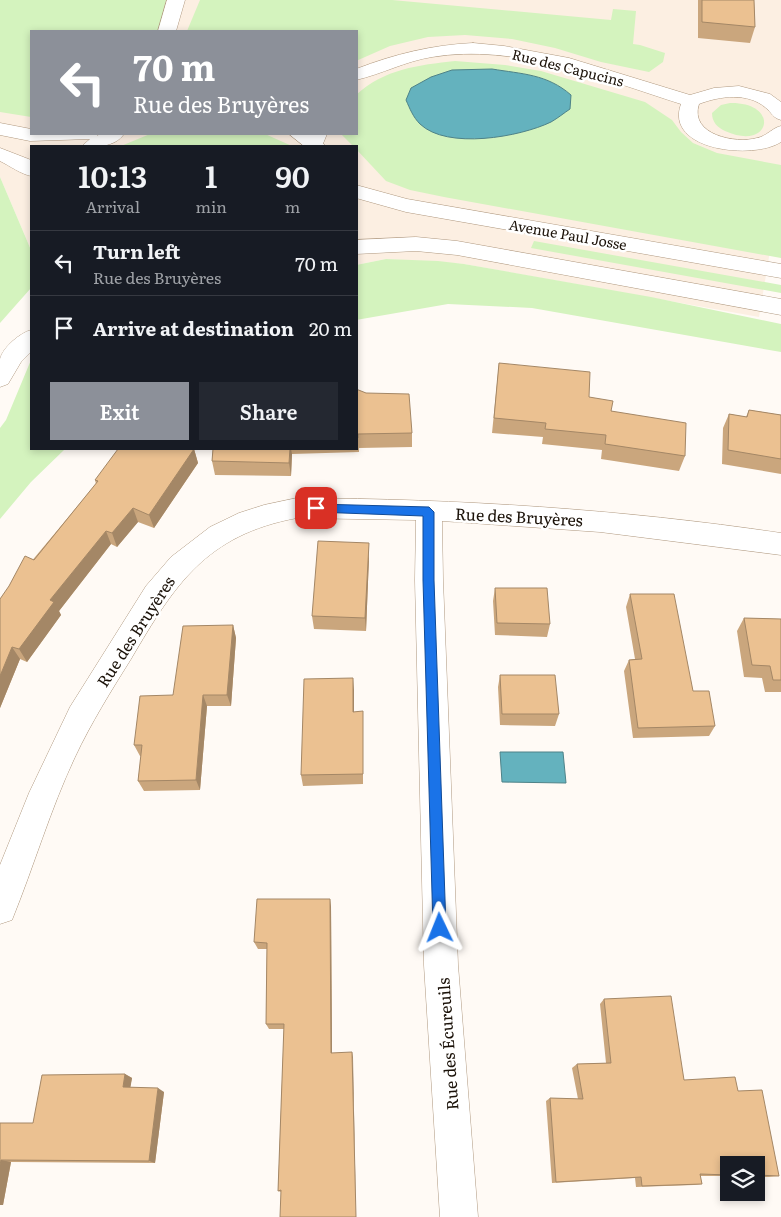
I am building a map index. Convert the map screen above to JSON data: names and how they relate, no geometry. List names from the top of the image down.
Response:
{
  "streets": {
    "street": [
      "Rue des Capucins",
      "Avenue Paul Josse",
      "Rue des Bruyères",
      "Rue des Écureuils"
    ]
  },
  "crossings": [
    ["Rue des Bruyères", "Rue des Écureuils"]
  ],
  "page": {
    "turn": ["70 m", "Rue des Bruyères"],
    "eta": [
      "10:13",
      "Arrival",
      "1",
      "min",
      "90",
      "m"
    ],
    "list": [
      {
        "name": "Turn left",
        "note": "Rue des Bruyères",
        "value": "70 m"
      },
      {
        "name": "Arrive at destination",
        "value": "20 m"
      }
    ],
    "buttons": ["Exit", "Share"]
  }
}
